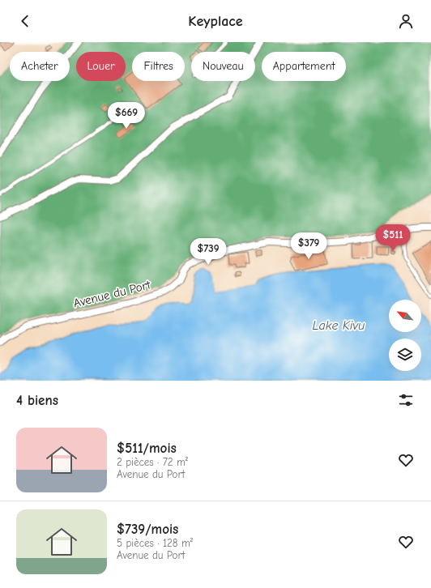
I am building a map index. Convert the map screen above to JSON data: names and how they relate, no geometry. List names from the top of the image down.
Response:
{
  "streets": {
    "street": ["Avenue du Port"]
  },
  "water": ["Lake Kivu"],
  "north": "top left",
  "page": {
    "header": "Keyplace",
    "chip": [
      "Acheter",
      "Louer",
      "Filtres",
      "Nouveau",
      "Appartement"
    ],
    "price": [
      "$669",
      "$511",
      "$379",
      "$739"
    ],
    "heading": "4 biens",
    "list": [
      {
        "name": "$511/mois",
        "note": "2 pièces · 72 m² · Avenue du Port"
      },
      {
        "name": "$739/mois",
        "note": "5 pièces · 128 m² · Avenue du Port"
      }
    ]
  }
}
